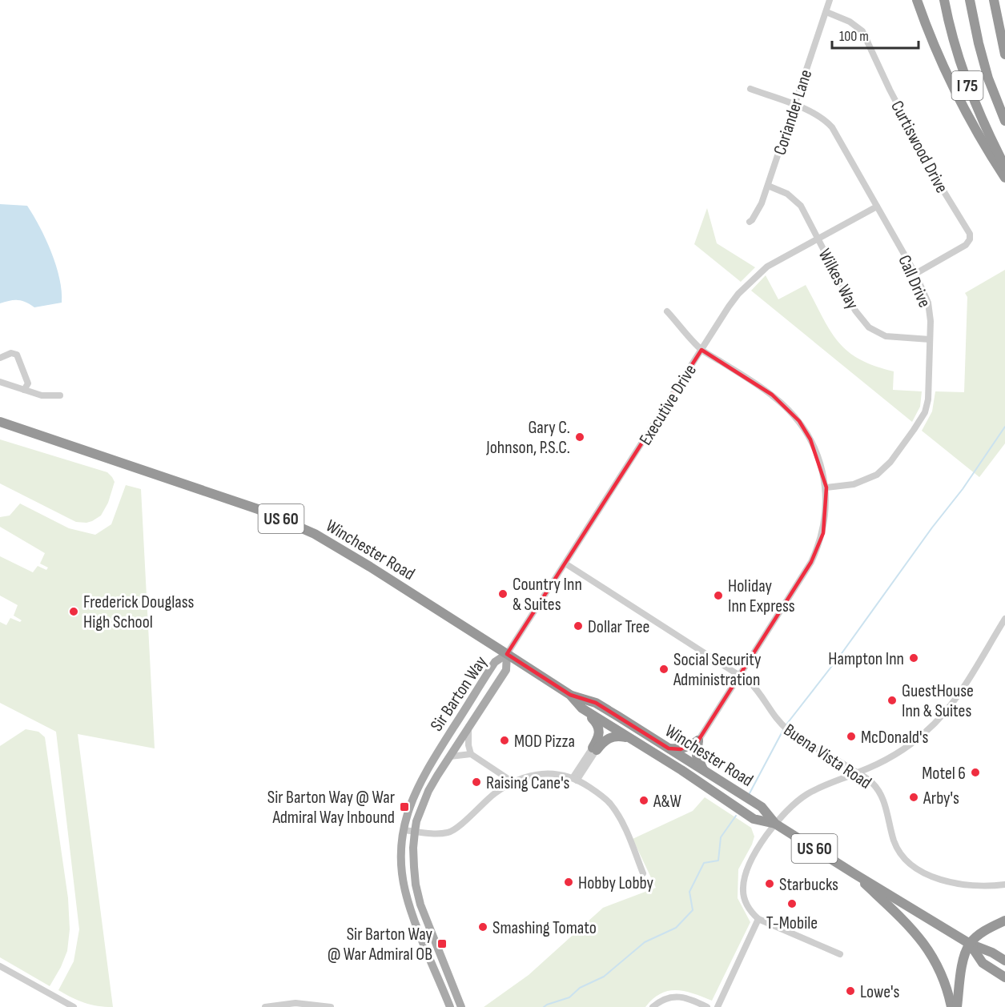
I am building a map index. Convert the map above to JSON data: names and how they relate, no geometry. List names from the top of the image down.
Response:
{
  "streets": {
    "highway": ["I 75", "US 60", "Winchester Road"],
    "main road": ["Sir Barton Way"],
    "street": [
      "Coriander Lane",
      "Curtiswood Drive",
      "Wilkes Way",
      "Call Drive",
      "Executive Drive",
      "Buena Vista Road"
    ]
  },
  "crossings": [
    ["Coriander Lane", "Curtiswood Drive"],
    ["Coriander Lane", "Wilkes Way"],
    ["Coriander Lane", "Call Drive"],
    ["Curtiswood Drive", "Call Drive"],
    ["Wilkes Way", "Call Drive"],
    ["Wilkes Way", "Executive Drive"],
    ["Call Drive", "Executive Drive"],
    ["Executive Drive", "Winchester Road"],
    ["Executive Drive", "Sir Barton Way"],
    ["Executive Drive", "Buena Vista Road"],
    ["Winchester Road", "Sir Barton Way"]
  ],
  "places": {
    "other": [
      "Gary C. Johnson, P.S.C.",
      "Country Inn & Suites",
      "Holiday Inn Express",
      "Frederick Douglass High School",
      "Dollar Tree",
      "Hampton Inn",
      "Social Security Administration",
      "GuestHouse Inn & Suites",
      "McDonald's",
      "MOD Pizza",
      "Motel 6",
      "Raising Cane's",
      "Arby's",
      "A&W",
      "Hobby Lobby",
      "Starbucks",
      "T-Mobile",
      "Smashing Tomato",
      "Lowe's"
    ],
    "transit": ["Sir Barton Way @ War Admiral Way Inbound", "Sir Barton Way @ War Admiral OB"]
  },
  "scale_bar": "100 m"
}
